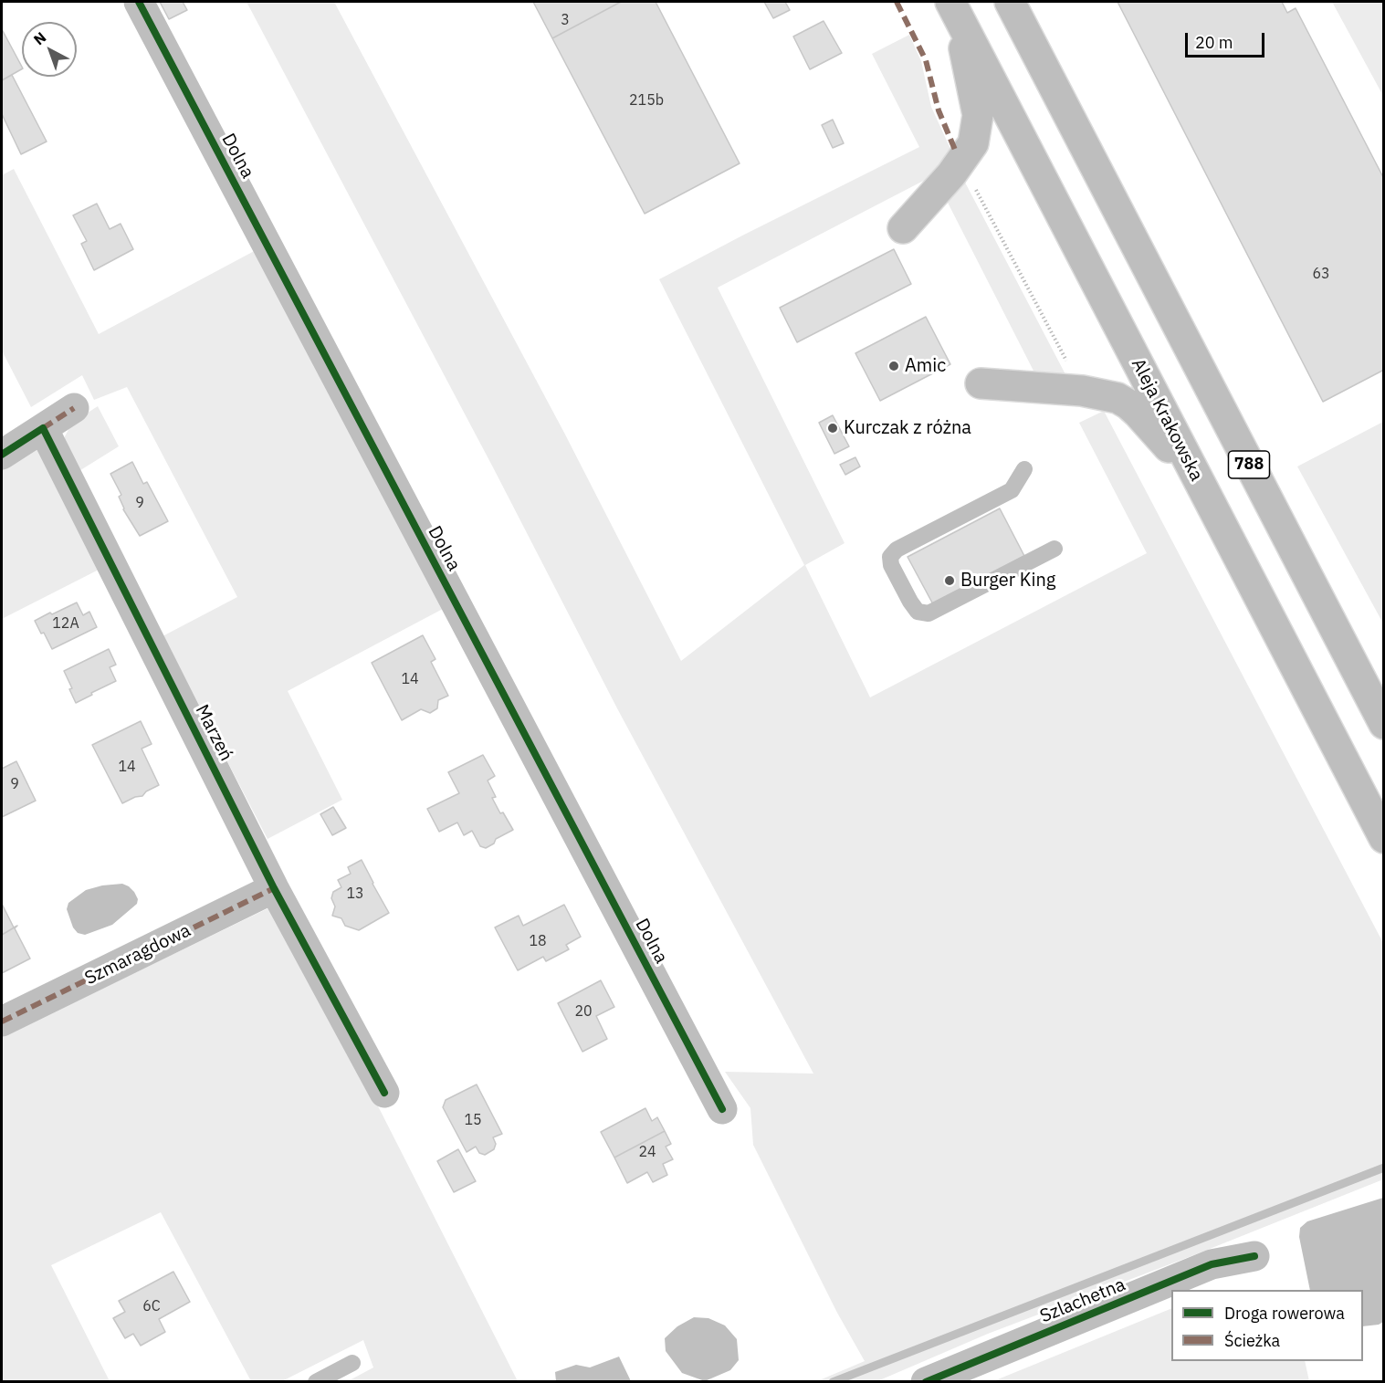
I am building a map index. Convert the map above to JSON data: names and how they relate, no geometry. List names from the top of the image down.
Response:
{
  "streets": {
    "street": [
      "Dolna",
      "Aleja Krakowska",
      "788",
      "Marzeń",
      "Szmaragdowa",
      "Szlachetna"
    ]
  },
  "crossings": [
    ["Marzeń", "Szmaragdowa"]
  ],
  "places": ["Amic", "Kurczak z różna", "Burger King"],
  "house_numbers": [
    "3",
    "215b",
    "63",
    "9",
    "12A",
    "14",
    "14",
    "9",
    "13",
    "18",
    "20",
    "15",
    "24",
    "6C"
  ],
  "legend": ["Droga rowerowa", "Ścieżka"],
  "scale_bar": "20 m",
  "north": "top left"
}
